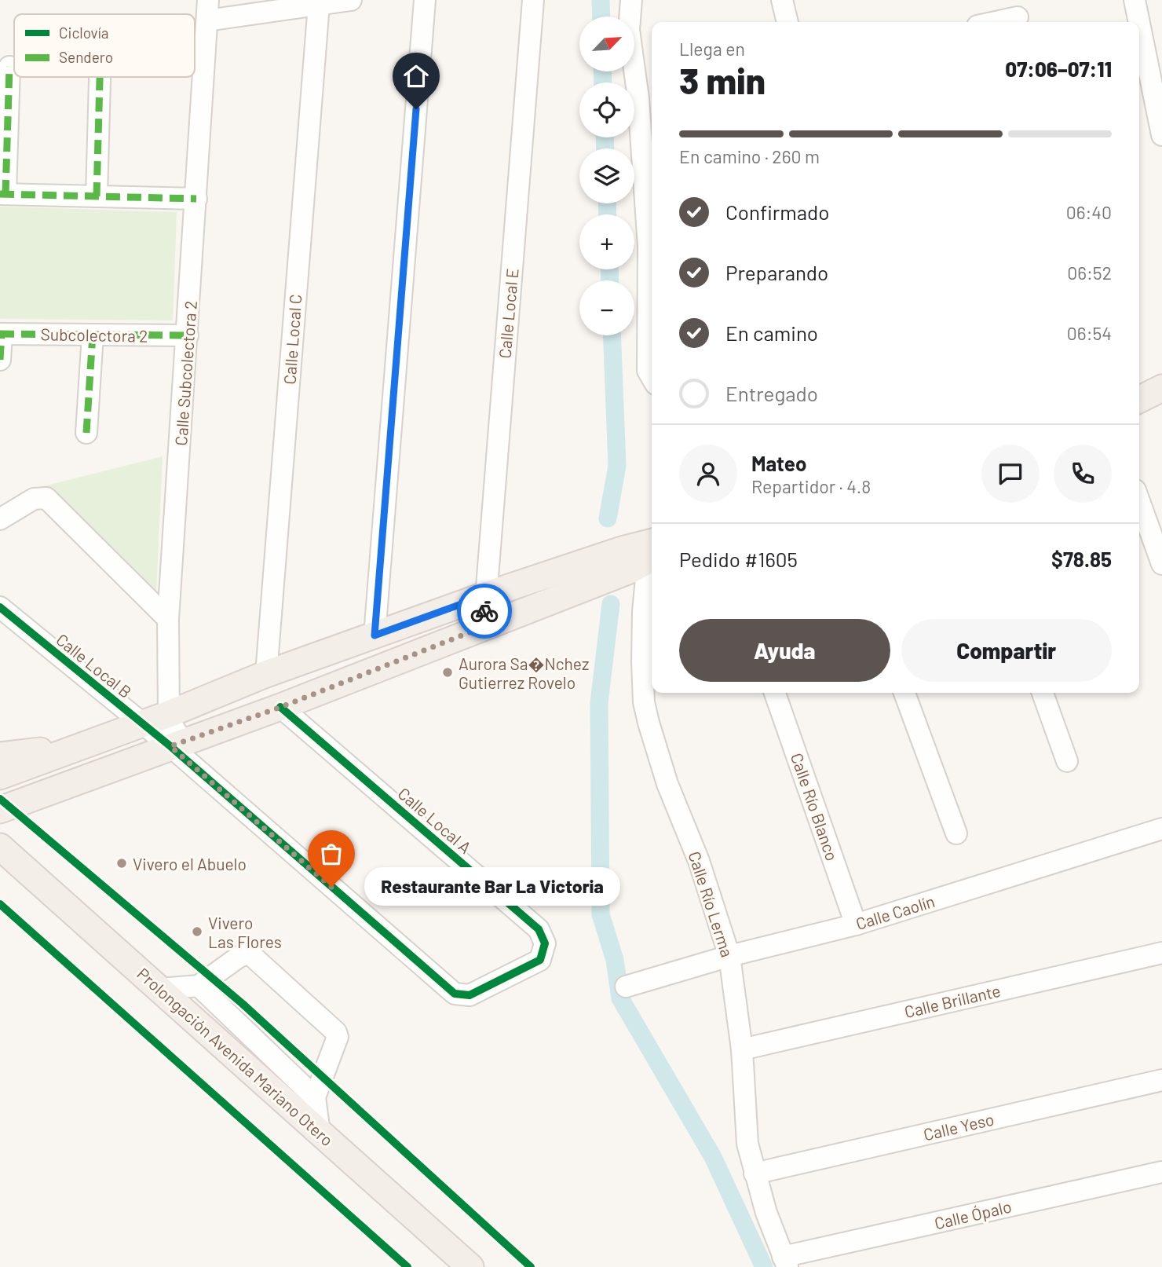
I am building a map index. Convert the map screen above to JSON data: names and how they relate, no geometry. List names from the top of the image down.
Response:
{
  "streets": {
    "main road": ["Prolongación Avenida Mariano Otero"],
    "street": [
      "Calle Local E",
      "Subcolectora 2",
      "Calle Local C",
      "Calle Subcolectora 2",
      "Calle Local B",
      "Calle Río Blanco",
      "Calle Local A",
      "Calle Río Lerma",
      "Calle Caolín",
      "Calle Brillante",
      "Calle Yeso",
      "Calle Ópalo"
    ]
  },
  "crossings": [
    ["Subcolectora 2", "Calle Subcolectora 2"],
    ["Calle Subcolectora 2", "Calle Local B"],
    ["Calle Subcolectora 2", "Calle Local A"],
    ["Calle Local B", "Calle Local A"],
    ["Calle Río Blanco", "Calle Caolín"],
    ["Calle Río Lerma", "Calle Caolín"],
    ["Calle Río Lerma", "Calle Brillante"],
    ["Calle Río Lerma", "Calle Yeso"],
    ["Calle Río Lerma", "Calle Ópalo"]
  ],
  "places": [
    "Aurora Sa�Nchez Gutierrez Rovelo",
    "Vivero el Abuelo",
    "Restaurante Bar La Victoria",
    "Vivero Las Flores"
  ],
  "legend": ["Ciclovía", "Sendero"],
  "north": "top right",
  "page": {
    "map_buttons": ["+", "−"],
    "heading": ["3 min", "Llega en", "07:06–07:11"],
    "panel": [
      "Mateo",
      "Repartidor · 4.8",
      "Pedido #1605",
      "$78.85"
    ],
    "bar": "En camino · 260 m",
    "list": [
      ["Confirmado", "06:40"],
      ["Preparando", "06:52"],
      ["En camino", "06:54"],
      "Entregado"
    ],
    "buttons": ["Ayuda", "Compartir"],
    "bubble": "Restaurante Bar La Victoria"
  }
}
